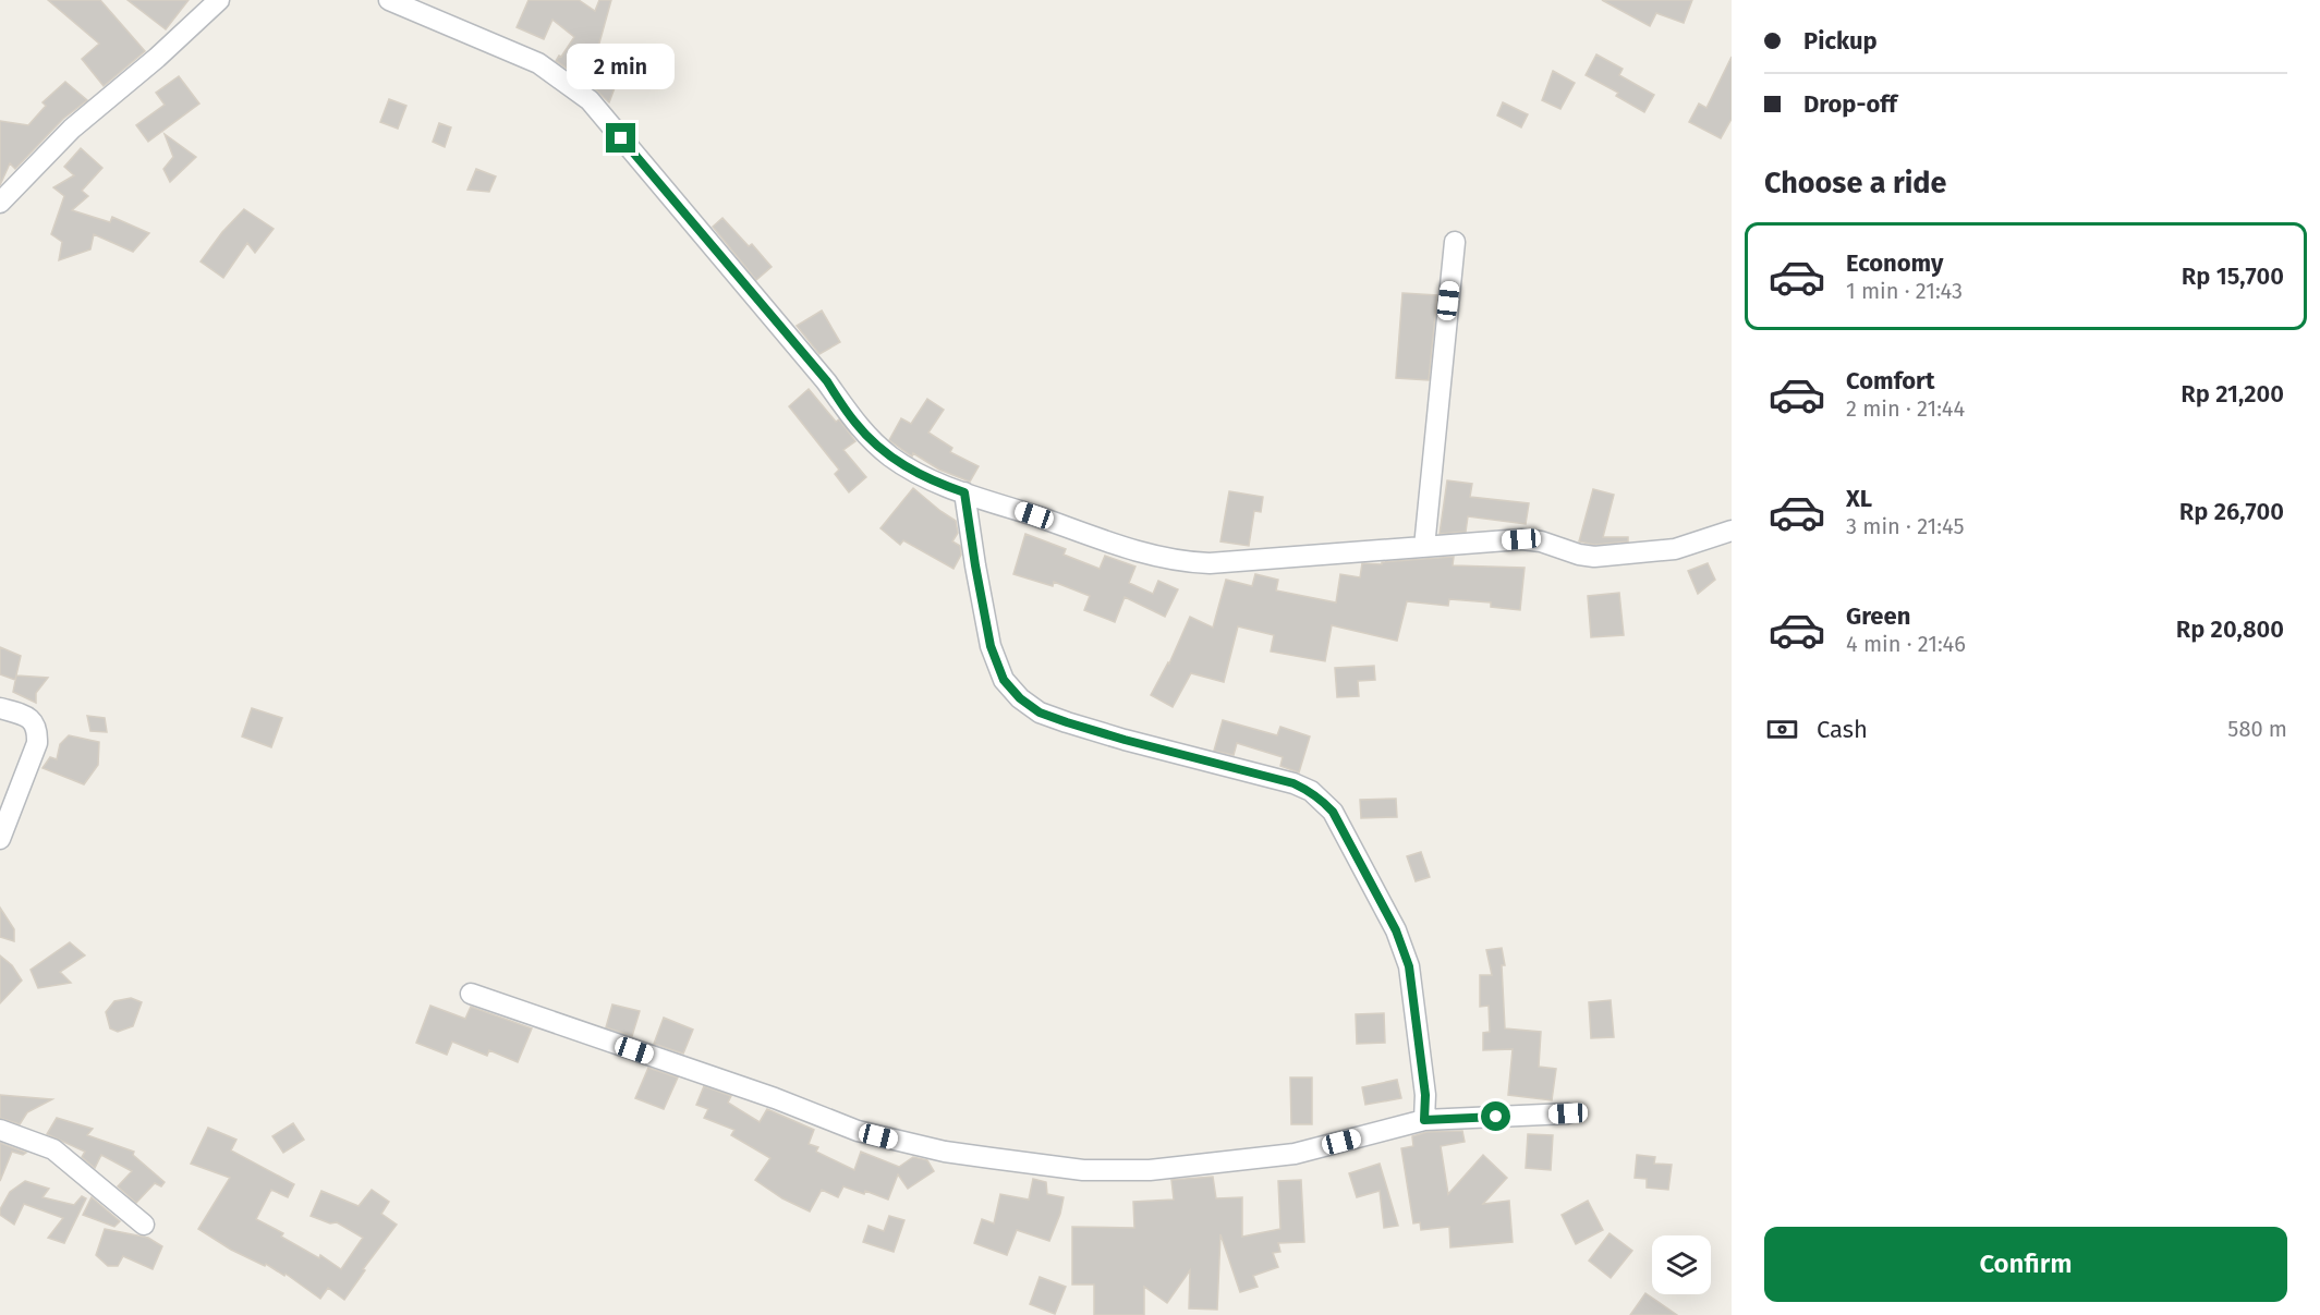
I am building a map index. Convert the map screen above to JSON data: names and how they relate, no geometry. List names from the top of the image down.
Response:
{
  "page": {
    "banner": ["Pickup", "Drop-off"],
    "bubble": "2 min",
    "heading": "Choose a ride",
    "list": [
      {
        "name": "Economy",
        "note": "1 min · 21:43",
        "value": "Rp 15,700"
      },
      {
        "name": "Comfort",
        "note": "2 min · 21:44",
        "value": "Rp 21,200"
      },
      {
        "name": "XL",
        "note": "3 min · 21:45",
        "value": "Rp 26,700"
      },
      {
        "name": "Green",
        "note": "4 min · 21:46",
        "value": "Rp 20,800"
      }
    ],
    "pay": ["Cash", "580 m"],
    "buttons": "Confirm"
  }
}
